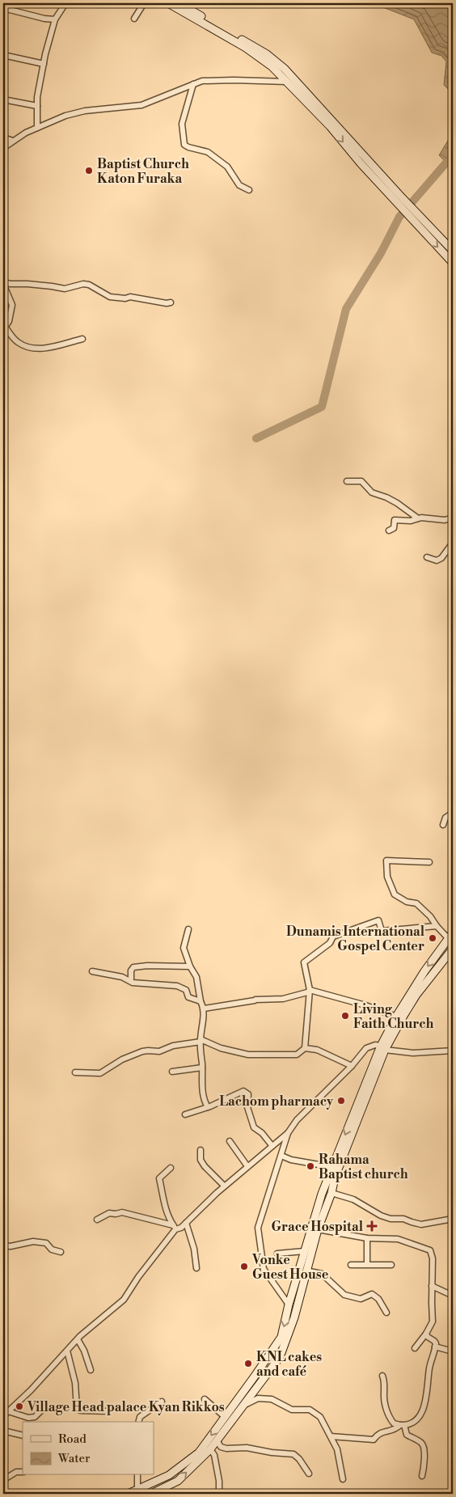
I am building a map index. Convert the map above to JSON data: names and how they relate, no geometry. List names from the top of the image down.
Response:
{
  "places": {
    "other": [
      "Baptist Church Katon Furaka",
      "Dunamis International Gospel Center",
      "Living Faith Church",
      "Lachom pharmacy",
      "Rahama Baptist church",
      "Vonke Guest House",
      "KNL cakes and café",
      "Village Head palace Kyan Rikkos"
    ],
    "health": ["Grace Hospital"]
  },
  "legend": ["Road", "Water"]
}
